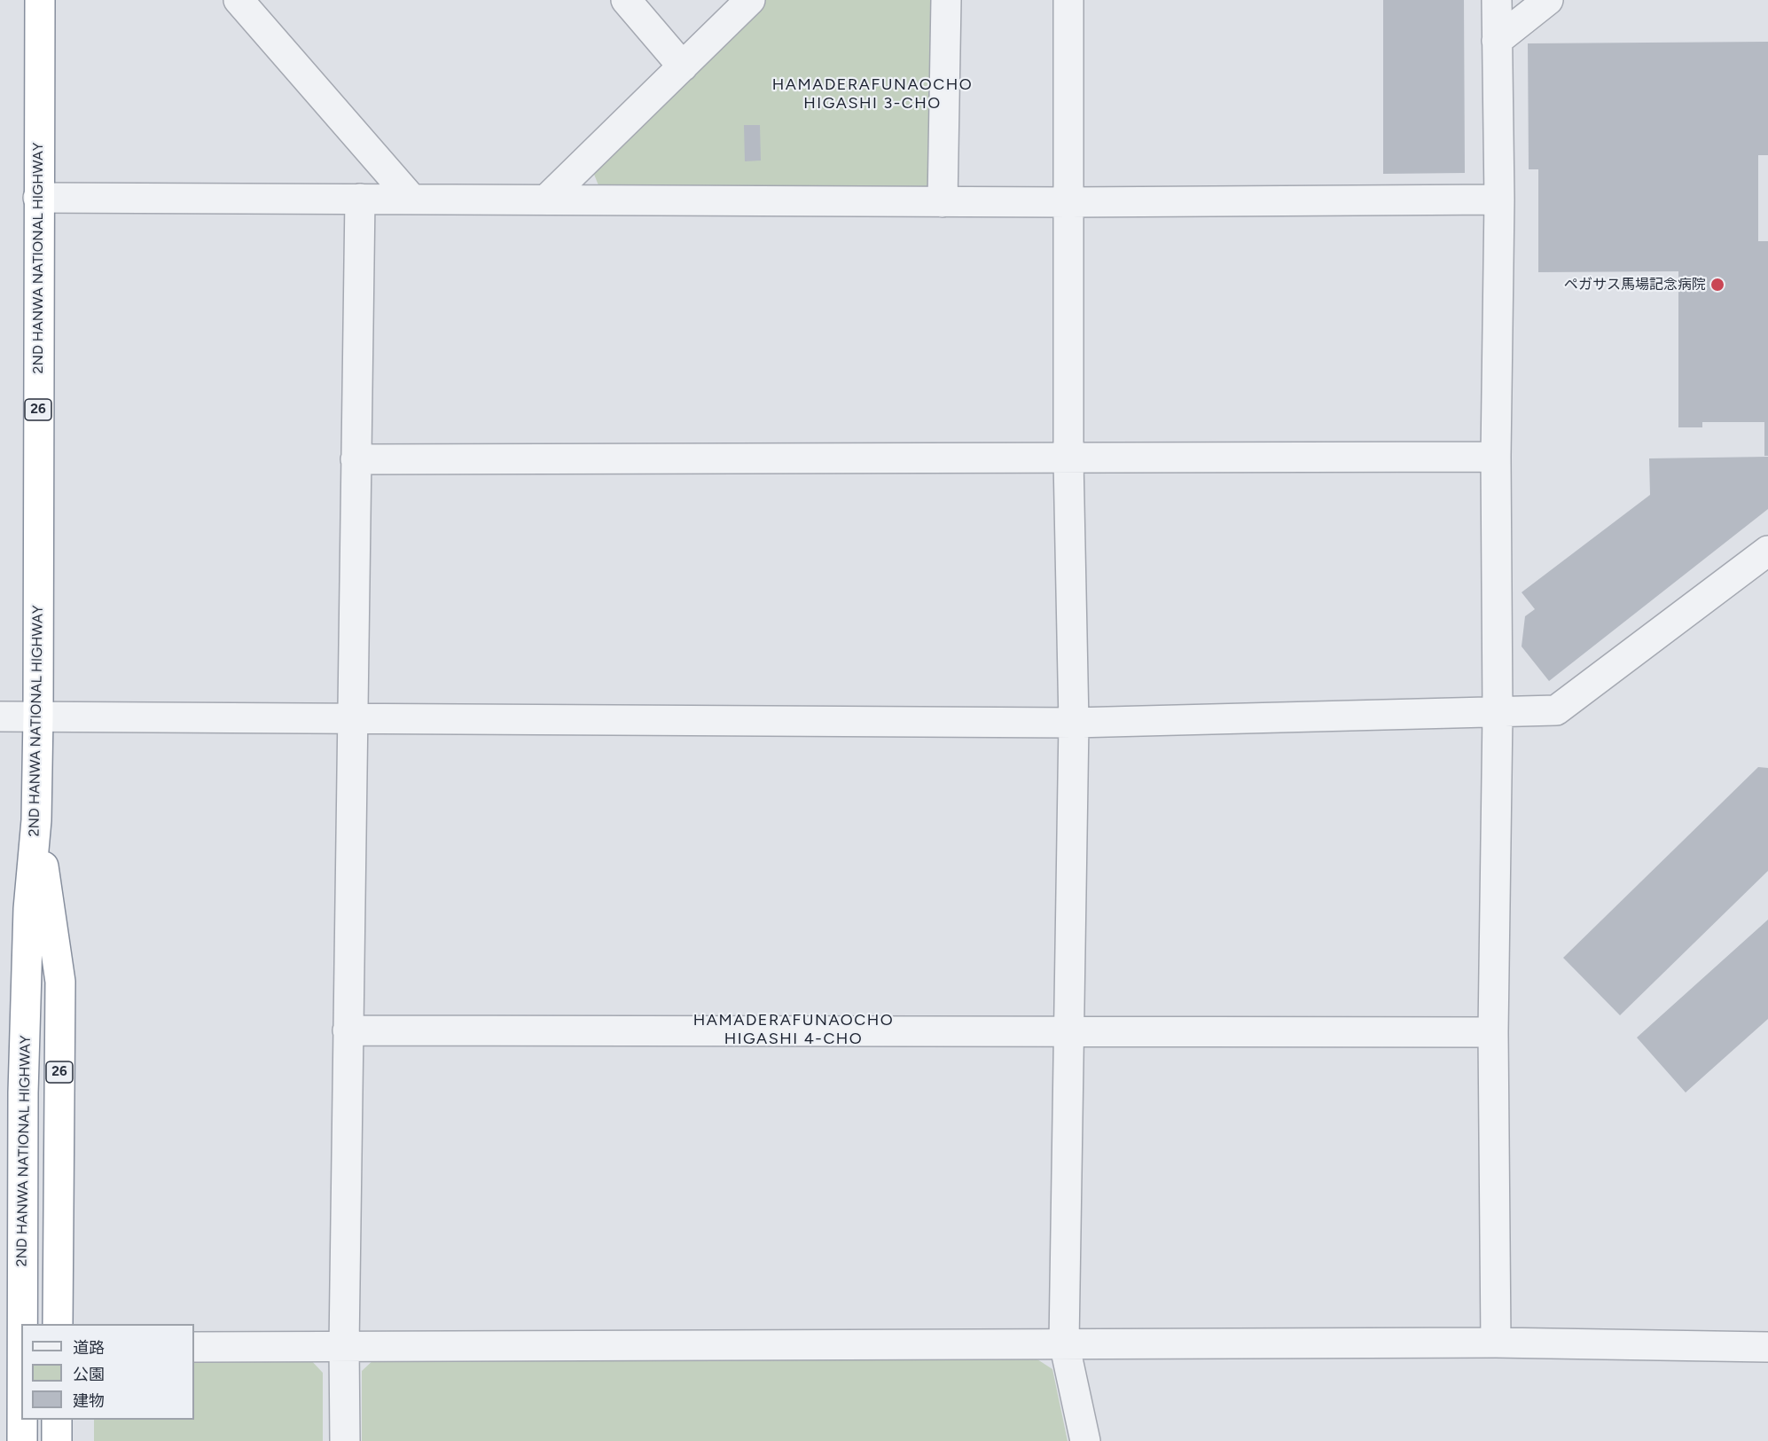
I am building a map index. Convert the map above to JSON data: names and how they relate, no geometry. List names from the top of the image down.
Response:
{
  "streets": {
    "highway": ["2ND HANWA NATIONAL HIGHWAY", "26"]
  },
  "crossings": [
    ["2ND HANWA NATIONAL HIGHWAY", "26"]
  ],
  "districts": ["HAMADERAFUNAOCHO HIGASHI 3-CHO", "HAMADERAFUNAOCHO HIGASHI 4-CHO"],
  "places": ["ペガサス馬場記念病院"],
  "legend": ["道路", "公園", "建物"]
}
